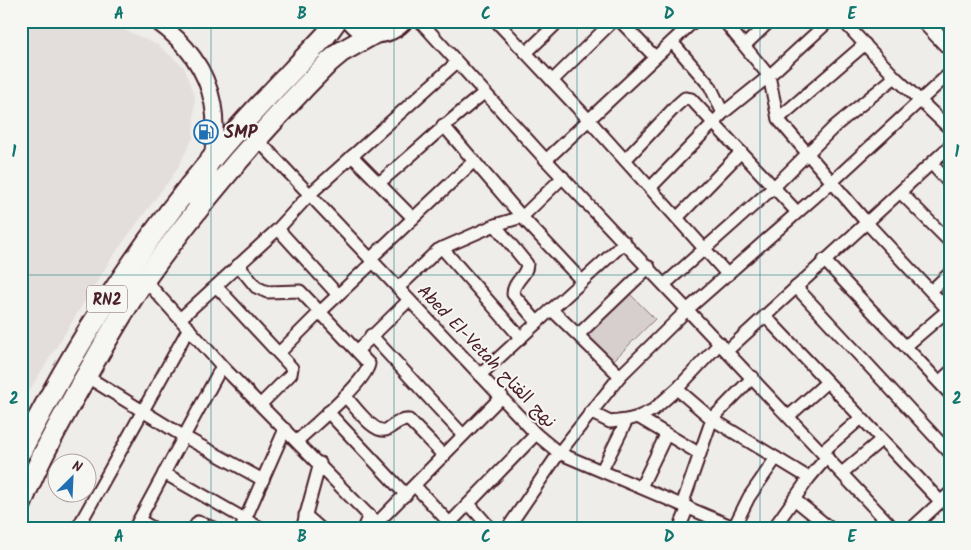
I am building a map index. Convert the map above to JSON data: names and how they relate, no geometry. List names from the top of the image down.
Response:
{
  "streets": {
    "highway": ["RN2"],
    "street": ["Abed El-Vetah نهج الفتاح"]
  },
  "crossings": [
    ["RN2", "Abed El-Vetah نهج الفتاح"]
  ],
  "places": {
    "fuel station": ["SMP"]
  },
  "north": "top right",
  "grid": {
    "columns": [
      "A",
      "B",
      "C",
      "D",
      "E"
    ],
    "rows": ["1", "2"]
  }
}
